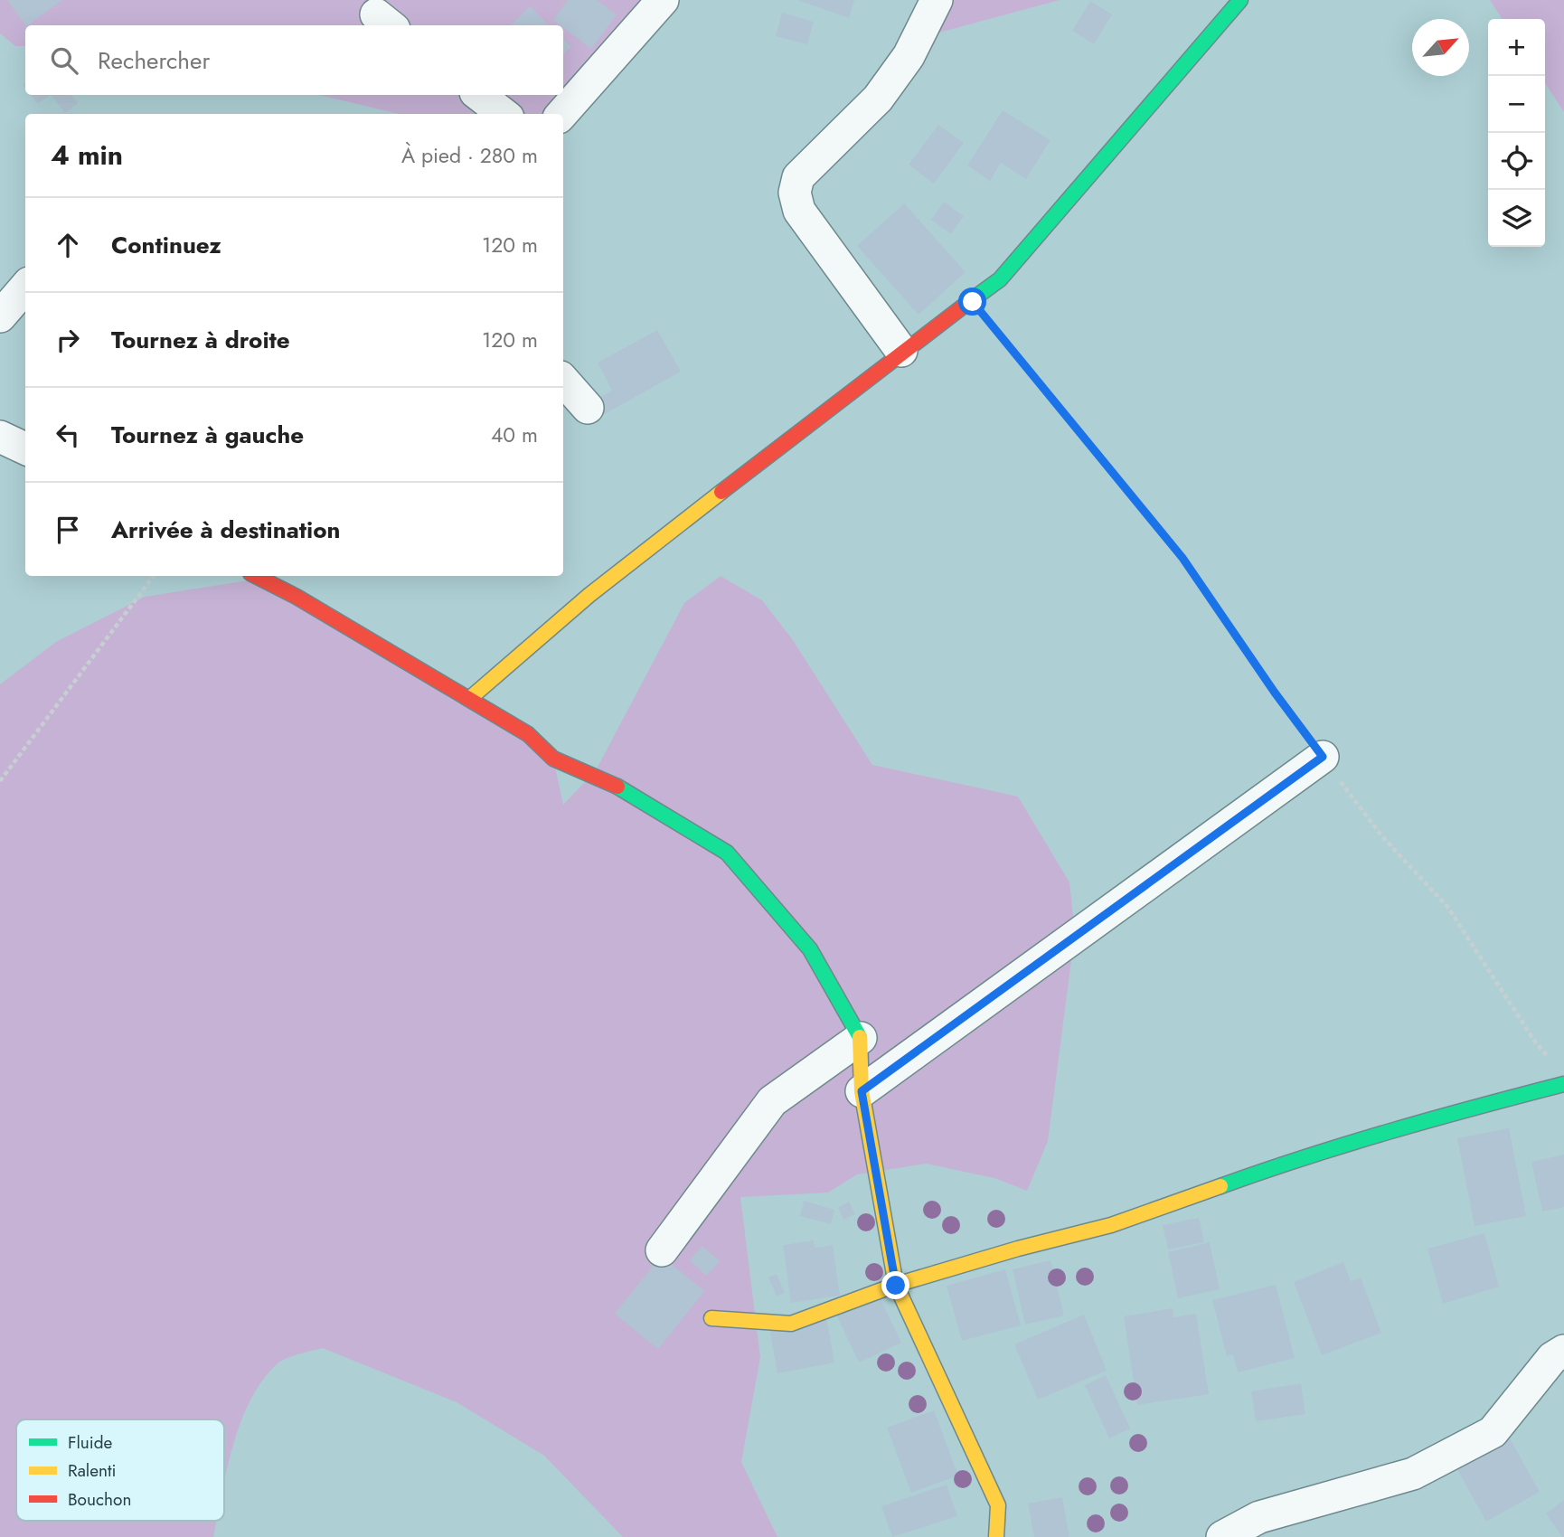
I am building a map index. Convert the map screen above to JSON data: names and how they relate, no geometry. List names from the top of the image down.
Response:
{
  "legend": ["Fluide", "Ralenti", "Bouchon"],
  "north": "top right",
  "page": {
    "map_buttons": ["+", "−"],
    "search": "Rechercher",
    "heading": ["4 min", "À pied · 280 m"],
    "list": [
      ["Continuez", "120 m"],
      ["Tournez à droite", "120 m"],
      ["Tournez à gauche", "40 m"],
      "Arrivée à destination"
    ]
  }
}
